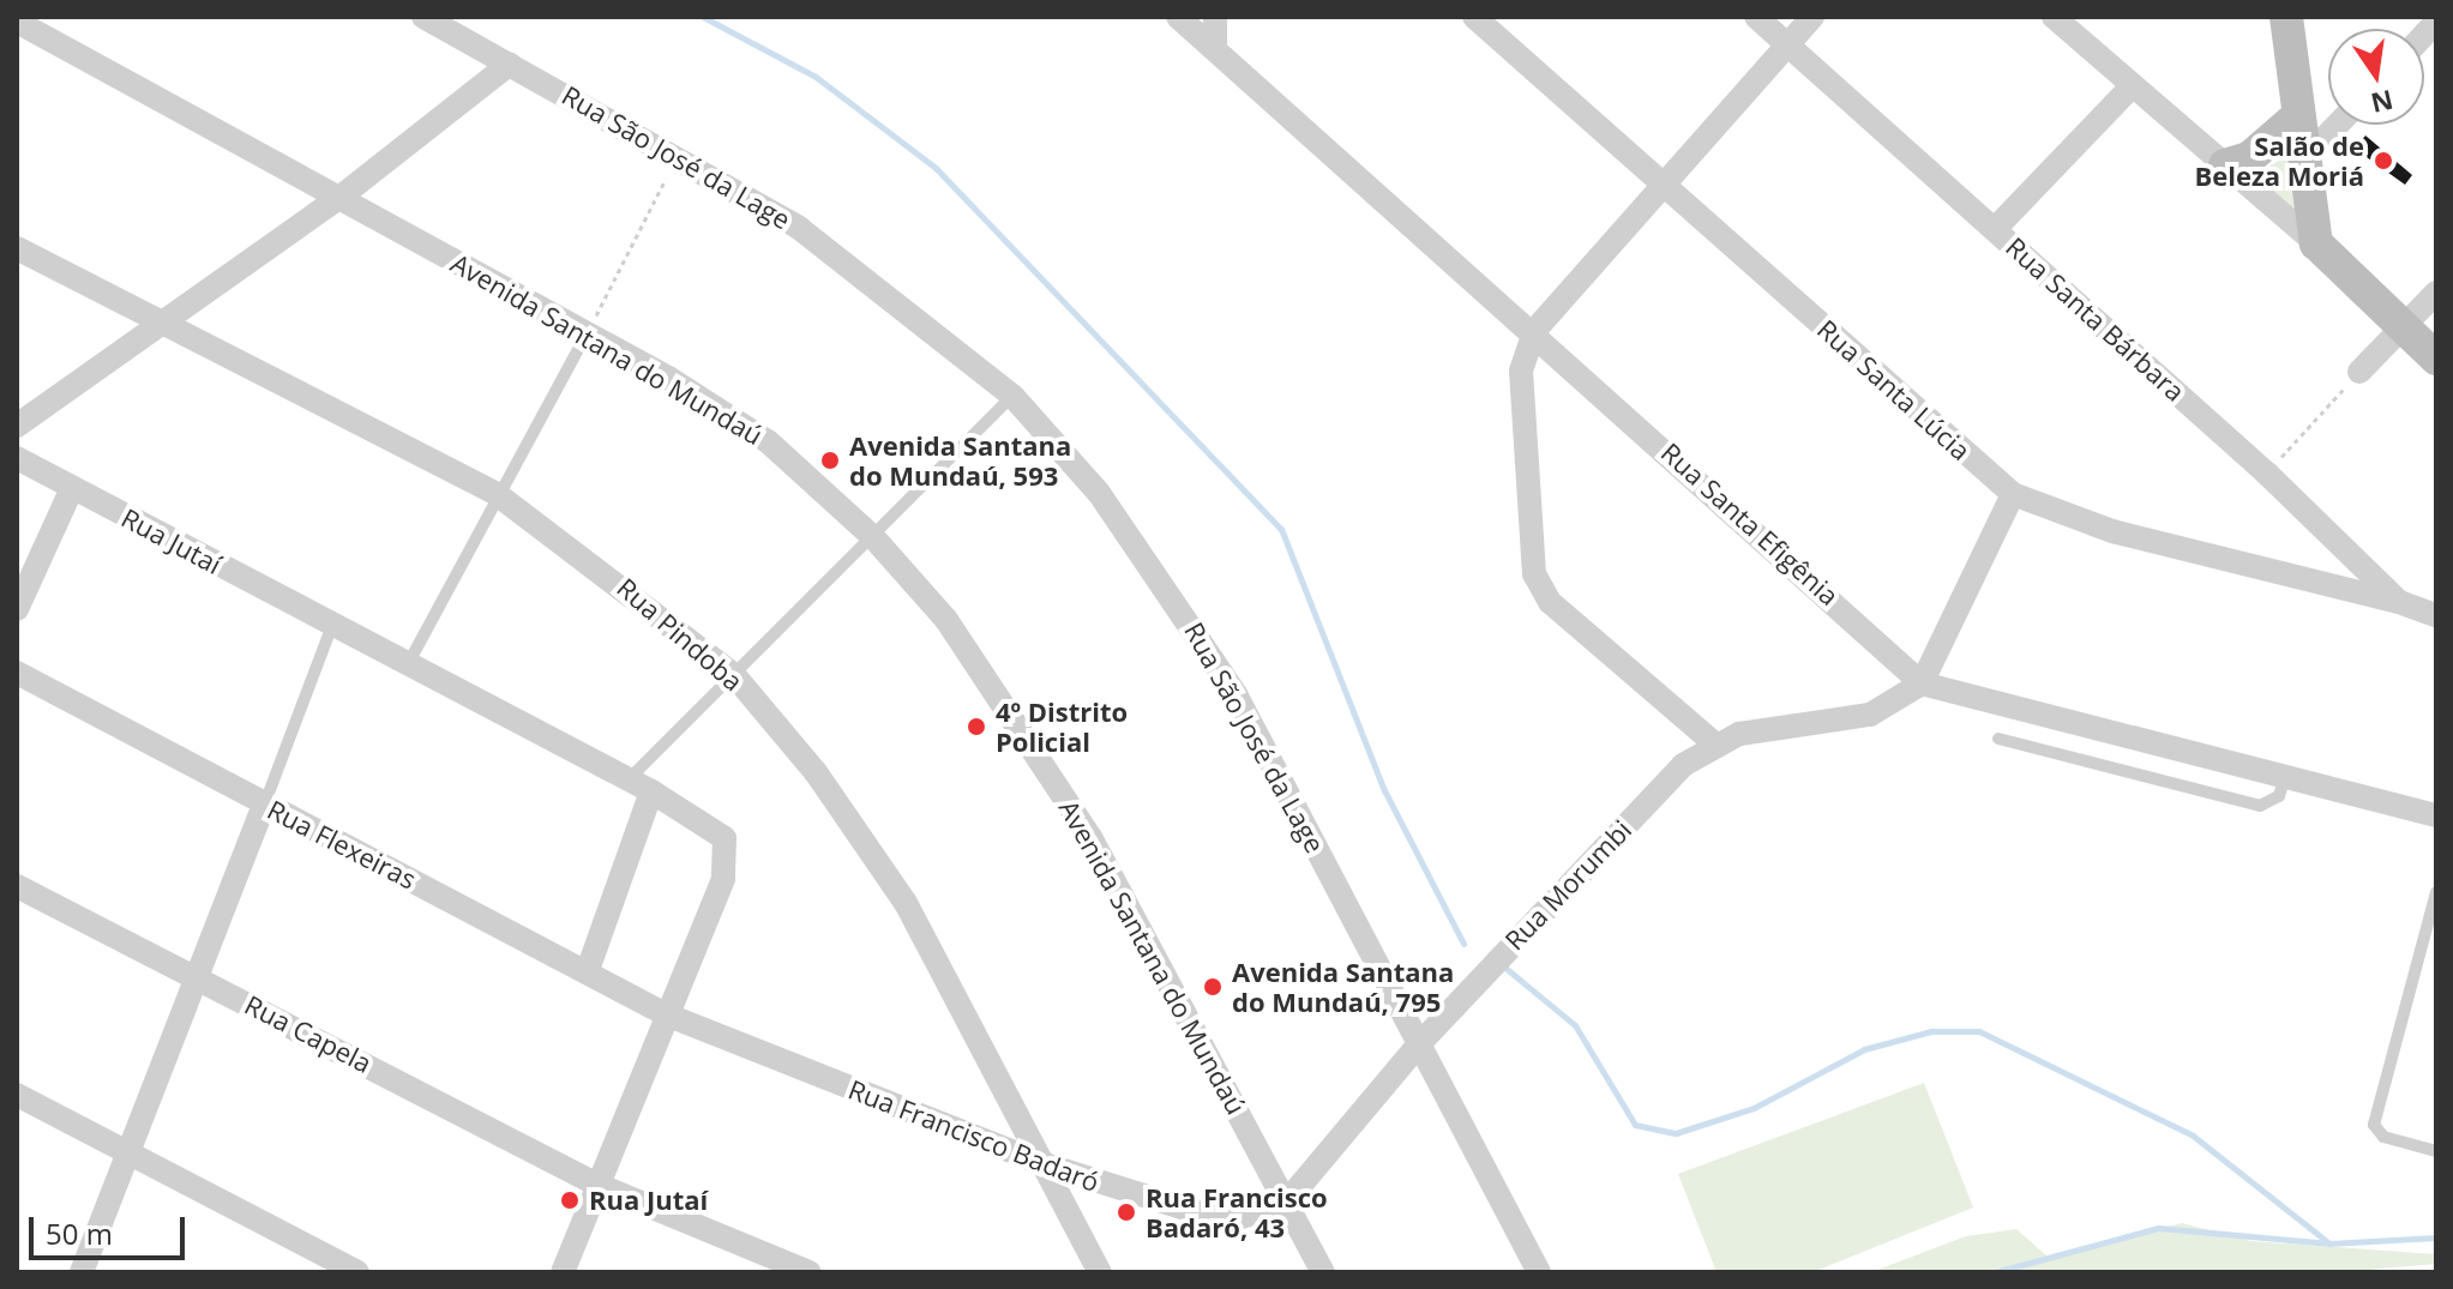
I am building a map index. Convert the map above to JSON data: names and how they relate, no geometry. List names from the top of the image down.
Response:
{
  "streets": {
    "street": [
      "Rua São José da Lage",
      "Rua Santa Bárbara",
      "Avenida Santana do Mundaú",
      "Rua Santa Lúcia",
      "Rua Santa Efigênia",
      "Rua Jutaí",
      "Rua Pindoba",
      "Rua Flexeiras",
      "Rua Morumbi",
      "Rua Capela",
      "Rua Francisco Badaró"
    ]
  },
  "crossings": [
    ["Rua São José da Lage", "Rua Morumbi"],
    ["Rua Santa Bárbara", "Rua Santa Lúcia"],
    ["Avenida Santana do Mundaú", "Rua Morumbi"],
    ["Avenida Santana do Mundaú", "Rua Francisco Badaró"],
    ["Rua Jutaí", "Rua Flexeiras"],
    ["Rua Jutaí", "Rua Capela"],
    ["Rua Jutaí", "Rua Francisco Badaró"],
    ["Rua Pindoba", "Rua Francisco Badaró"],
    ["Rua Flexeiras", "Rua Francisco Badaró"],
    ["Rua Morumbi", "Rua Francisco Badaró"]
  ],
  "places": [
    "Salão de Beleza Moriá",
    "Avenida Santana do Mundaú, 593",
    "4º Distrito Policial",
    "Avenida Santana do Mundaú, 795",
    "Rua Jutaí",
    "Rua Francisco Badaró, 43"
  ],
  "scale_bar": "50 m",
  "north": "bottom"
}
